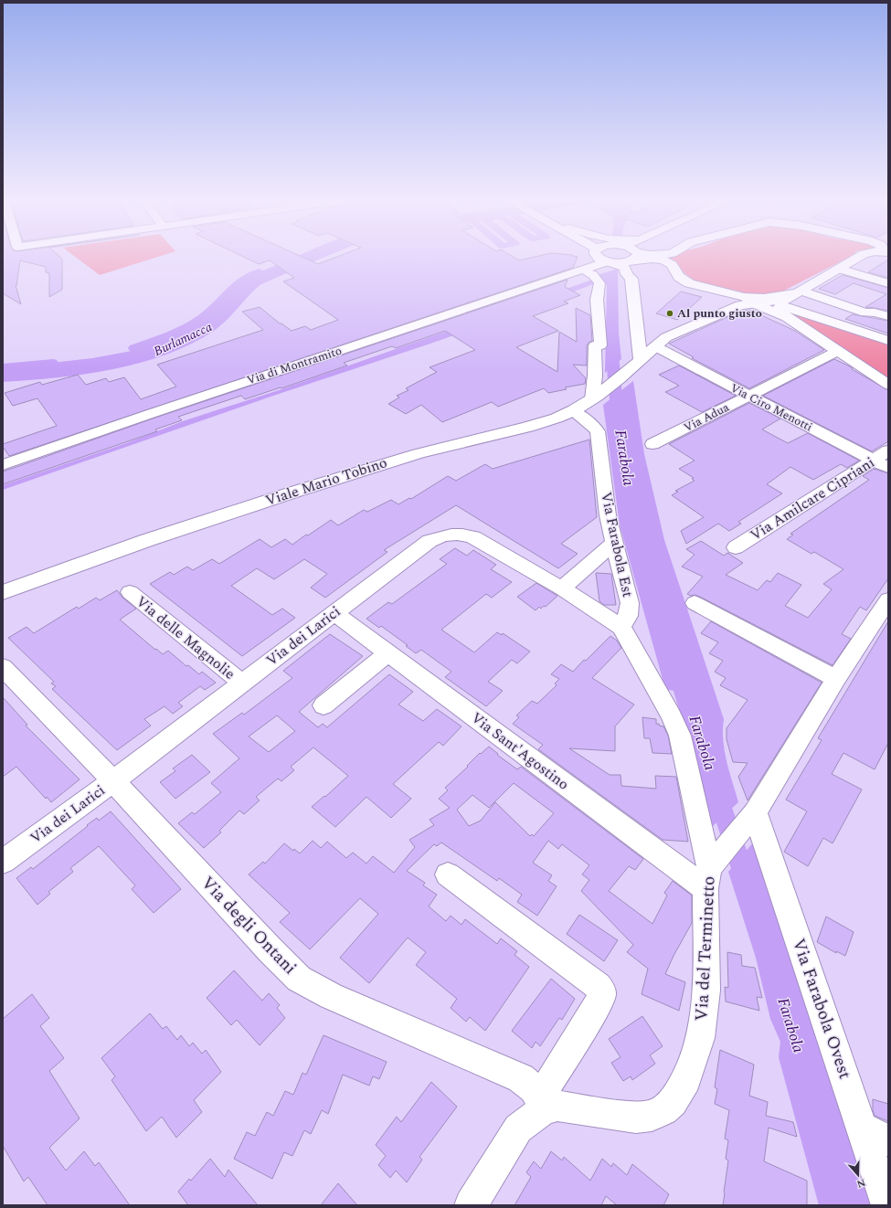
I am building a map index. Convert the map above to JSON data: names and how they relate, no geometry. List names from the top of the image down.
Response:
{
  "streets": {
    "main road": ["Viale Mario Tobino"],
    "street": [
      "Via di Montramito",
      "Via Ciro Menotti",
      "Via Adua",
      "Via Amilcare Cipriani",
      "Via Farabola Est",
      "Via dei Larici",
      "Via delle Magnolie",
      "Via Sant'Agostino",
      "Via degli Ontani",
      "Via del Terminetto",
      "Via Farabola Ovest"
    ]
  },
  "crossings": [
    ["Via Ciro Menotti", "Via Adua"],
    ["Via Ciro Menotti", "Viale Mario Tobino"],
    ["Via Ciro Menotti", "Via Amilcare Cipriani"],
    ["Viale Mario Tobino", "Via Farabola Est"],
    ["Via Farabola Est", "Via dei Larici"],
    ["Via dei Larici", "Via delle Magnolie"],
    ["Via dei Larici", "Via Sant'Agostino"],
    ["Via dei Larici", "Via degli Ontani"],
    ["Via Sant'Agostino", "Via del Terminetto"],
    ["Via degli Ontani", "Via del Terminetto"],
    ["Via del Terminetto", "Via Farabola Ovest"]
  ],
  "water": ["Burlamacca", "Farabola"],
  "places": ["Al punto giusto"],
  "north": "bottom"
}
